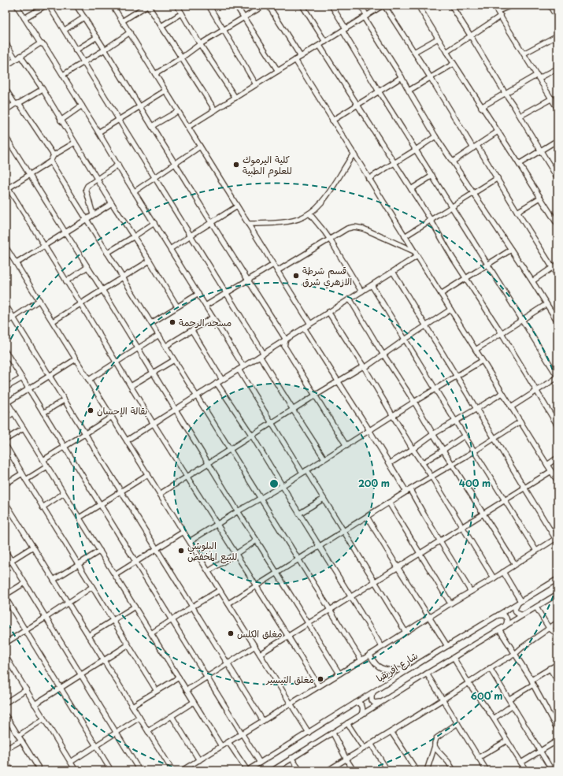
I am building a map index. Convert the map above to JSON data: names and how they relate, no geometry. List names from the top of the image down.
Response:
{
  "streets": {
    "street": ["شارع افريقيا"]
  },
  "places": [
    "كلية اليرموك للعلوم الطبية",
    "قسم شرطة الازهري شرق",
    "مسجد الرحمة",
    "بقالة الإحسان",
    "البلوشي للبيع المخفض",
    "مغلق الكلس",
    "مغلق التيسير"
  ],
  "rings": ["200 m", "400 m", "600 m"]
}
